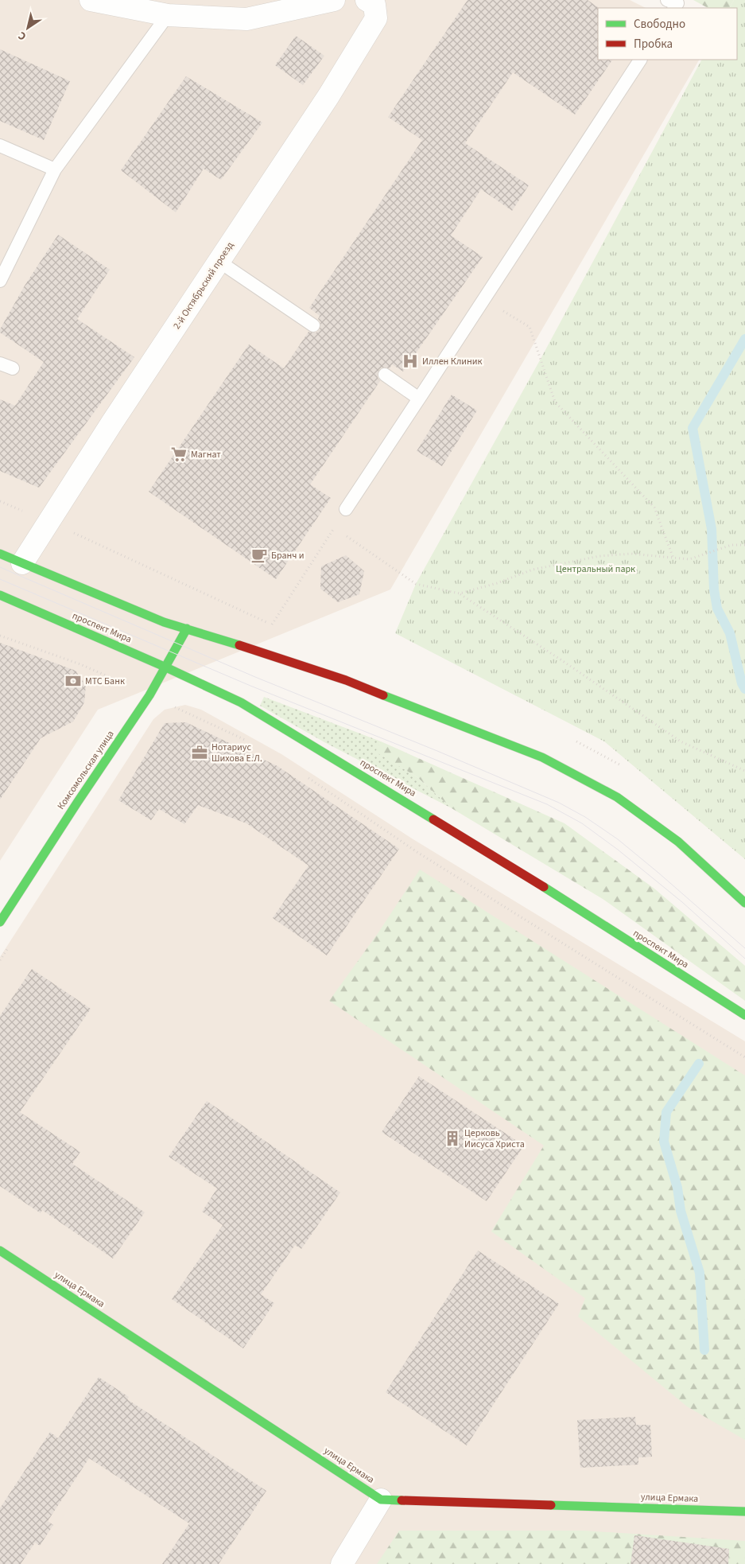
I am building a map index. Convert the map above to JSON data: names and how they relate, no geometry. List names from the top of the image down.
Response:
{
  "streets": {
    "main road": ["проспект Мира", "Комсомольская улица", "улица Ермака"],
    "street": ["2-й Октябрьский проезд"]
  },
  "crossings": [
    ["проспект Мира", "Комсомольская улица"]
  ],
  "parks": ["Центральный парк"],
  "places": {
    "hospital": ["Иллен Клиник"],
    "supermarket": ["Магнат"],
    "cafe": ["Бранч и"],
    "bank": ["МТС Банк"],
    "office": ["Нотариус Шихова Е.Л."],
    "building": ["Церковь Иисуса Христа"]
  },
  "legend": ["Свободно", "Пробка"],
  "north": "bottom left"
}
